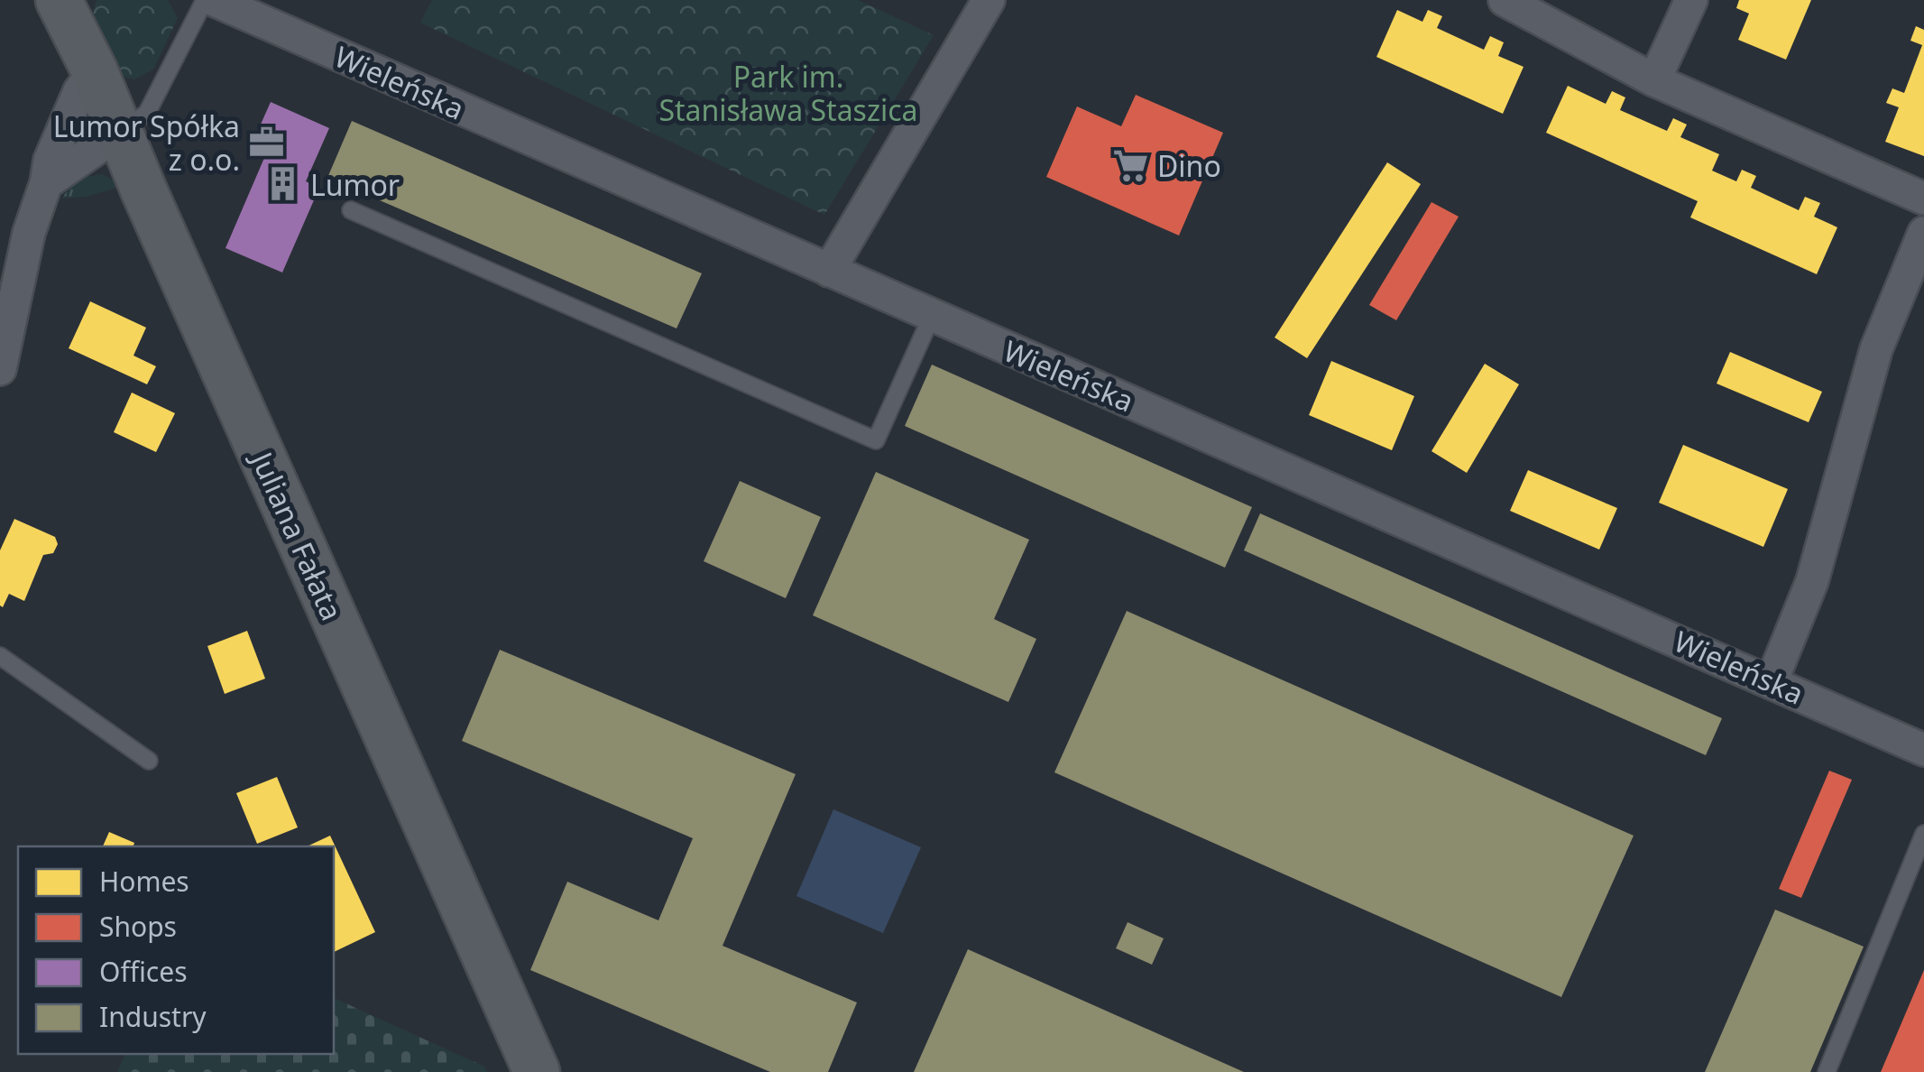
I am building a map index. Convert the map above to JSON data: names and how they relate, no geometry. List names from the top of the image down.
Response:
{
  "streets": {
    "main road": ["Juliana Fałata"],
    "street": ["Wieleńska"]
  },
  "parks": ["Park im. Stanisława Staszica"],
  "places": {
    "office": ["Lumor Spółka z o.o."],
    "supermarket": ["Dino"],
    "building": ["Lumor"]
  },
  "legend": [
    "Homes",
    "Shops",
    "Offices",
    "Industry"
  ]
}
